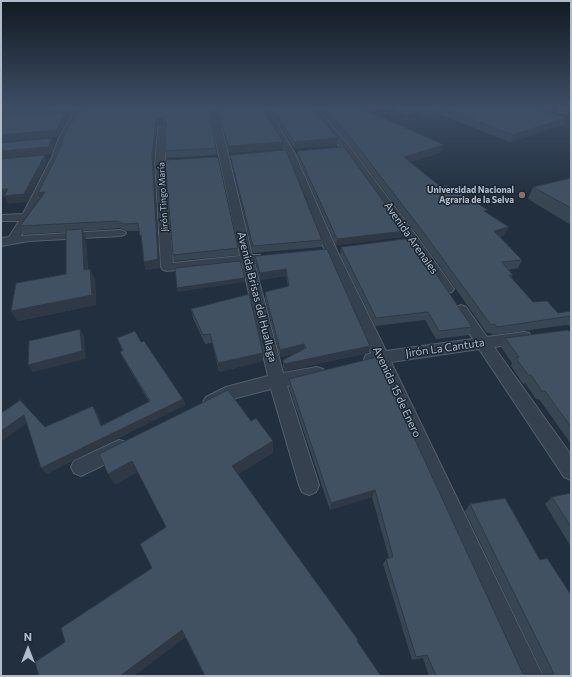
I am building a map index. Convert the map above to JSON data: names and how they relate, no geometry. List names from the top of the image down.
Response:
{
  "streets": {
    "street": [
      "Jirón Tingo María",
      "Avenida Arenales",
      "Avenida Brisas del Huallaga",
      "Jirón La Cantuta",
      "Avenida 15 de Enero"
    ]
  },
  "crossings": [
    ["Jirón Tingo María", "Avenida Brisas del Huallaga"],
    ["Avenida Arenales", "Jirón La Cantuta"],
    ["Jirón La Cantuta", "Avenida 15 de Enero"]
  ],
  "places": ["Universidad Nacional Agraria de la Selva"],
  "north": "top"
}
